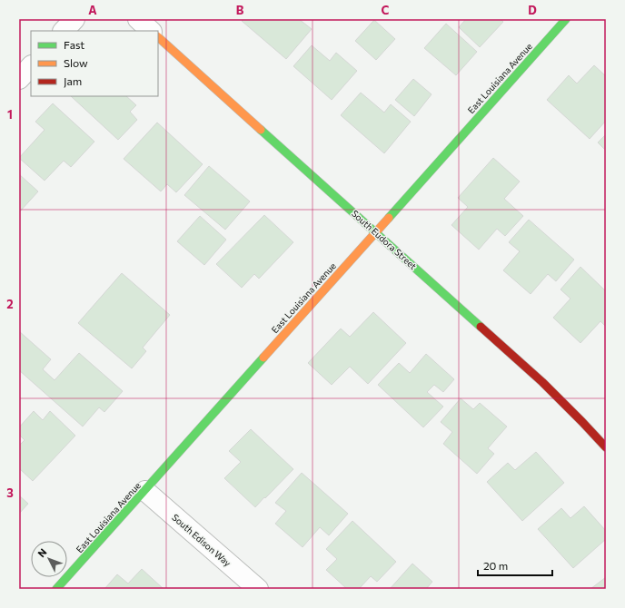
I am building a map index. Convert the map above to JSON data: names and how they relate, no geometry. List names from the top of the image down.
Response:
{
  "streets": {
    "street": ["East Louisiana Avenue", "South Eudora Street", "South Edison Way"]
  },
  "crossings": [
    ["East Louisiana Avenue", "South Eudora Street"],
    ["East Louisiana Avenue", "South Edison Way"]
  ],
  "legend": ["Fast", "Slow", "Jam"],
  "scale_bar": "20 m",
  "north": "top left",
  "grid": {
    "columns": [
      "A",
      "B",
      "C",
      "D"
    ],
    "rows": ["1", "2", "3"]
  }
}
